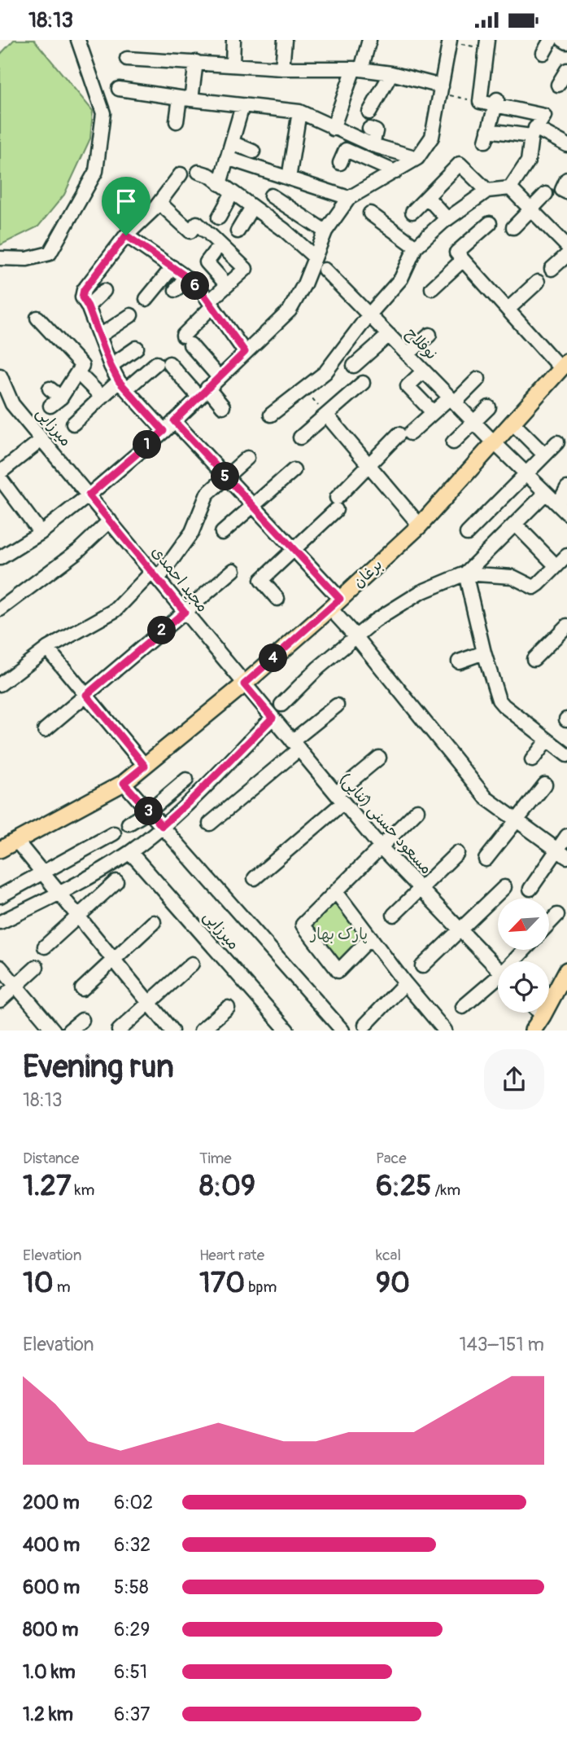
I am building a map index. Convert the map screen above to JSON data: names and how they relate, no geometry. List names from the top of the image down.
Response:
{
  "streets": {
    "main road": ["برغان"],
    "street": [
      "نوفلاح",
      "میرزایی",
      "مجید احمدی",
      "مسعود حسنی (ثنایی)"
    ]
  },
  "crossings": [
    ["نوفلاح", "برغان"],
    ["میرزایی", "مجید احمدی"],
    ["برغان", "مجید احمدی"],
    ["برغان", "مسعود حسنی (ثنایی)"],
    ["مجید احمدی", "مسعود حسنی (ثنایی)"]
  ],
  "parks": ["پارک‌ بهار"],
  "north": "bottom left",
  "page": {
    "status": "18:13",
    "pins": [
      "6",
      "1",
      "5",
      "2",
      "4",
      "3"
    ],
    "heading": ["Evening run", "18:13"],
    "stats": [
      ["Distance", "1.27 km"],
      ["Time", "8:09"],
      ["Pace", "6:25 /km"],
      ["Elevation", "10 m"],
      ["Heart rate", "170 bpm"],
      ["kcal", "90"]
    ],
    "chart": ["Elevation", "143–151 m"],
    "list": [
      {
        "name": "200 m",
        "note": "6:02"
      },
      {
        "name": "400 m",
        "note": "6:32"
      },
      {
        "name": "600 m",
        "note": "5:58"
      },
      {
        "name": "800 m",
        "note": "6:29"
      },
      {
        "name": "1.0 km",
        "note": "6:51"
      },
      {
        "name": "1.2 km",
        "note": "6:37"
      }
    ]
  }
}
